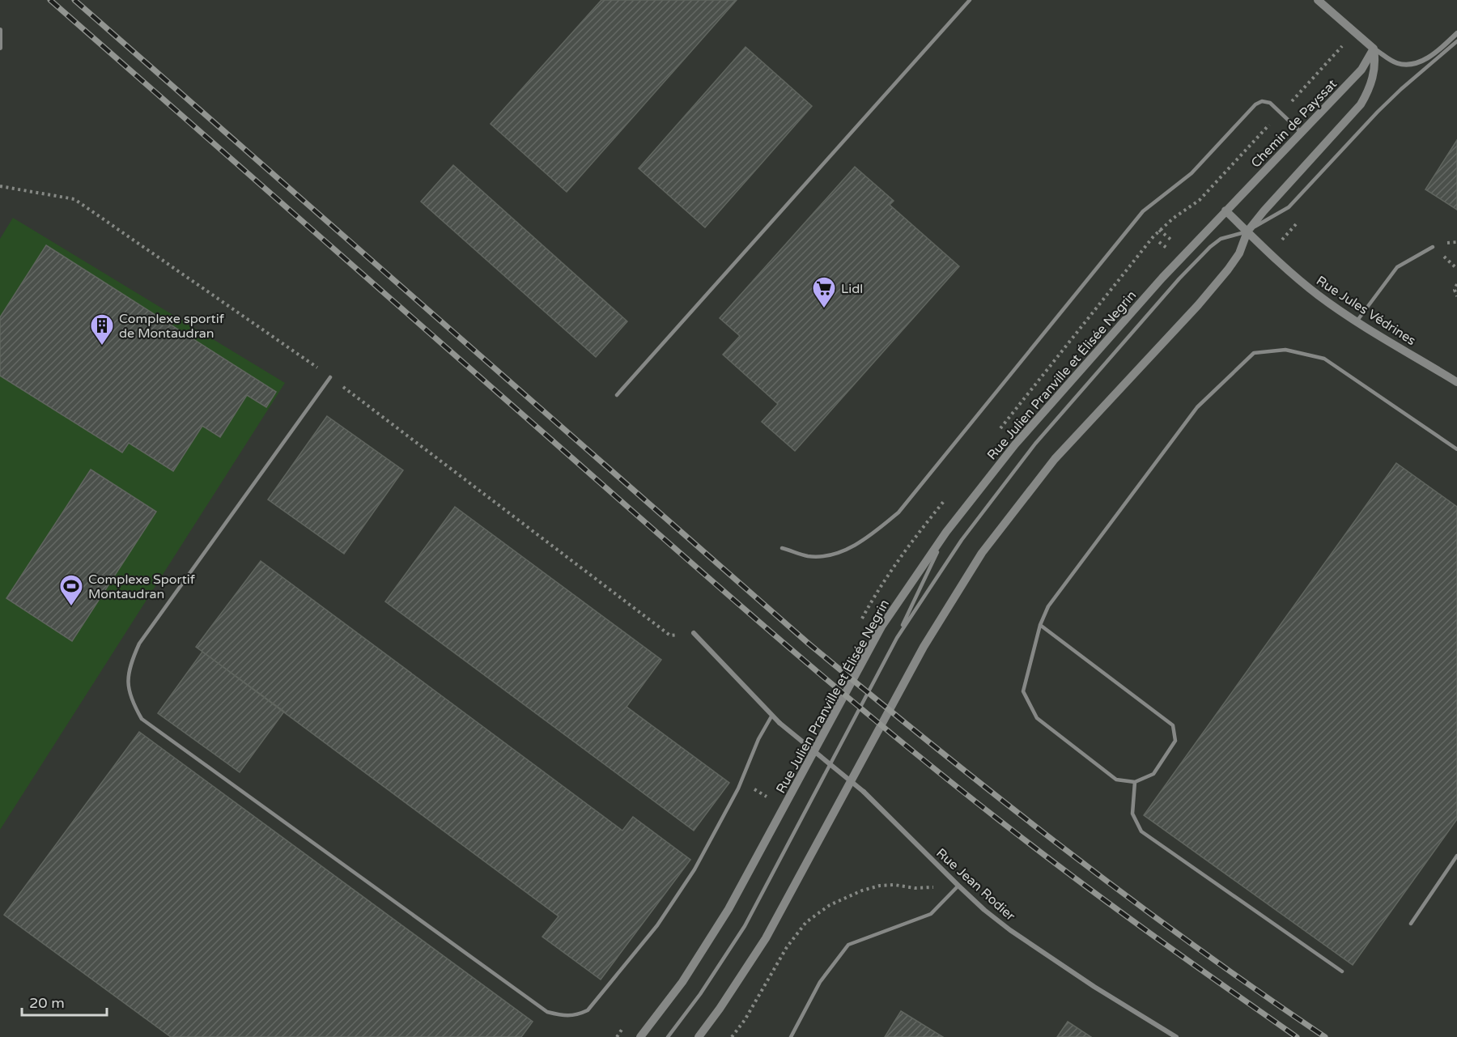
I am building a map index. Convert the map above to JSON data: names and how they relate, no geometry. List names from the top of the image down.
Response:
{
  "streets": {
    "street": [
      "Chemin de Payssat",
      "Rue Jules Védrines",
      "Rue Julien Pranville et Élisée Negrin",
      "Rue Jean Rodier"
    ]
  },
  "crossings": [
    ["Chemin de Payssat", "Rue Jules Védrines"],
    ["Chemin de Payssat", "Rue Julien Pranville et Élisée Negrin"],
    ["Rue Jules Védrines", "Rue Julien Pranville et Élisée Negrin"]
  ],
  "places": {
    "supermarket": ["Lidl"],
    "building": ["Complexe sportif de Montaudran"],
    "sports": ["Complexe Sportif Montaudran"]
  },
  "scale_bar": "20 m"
}
